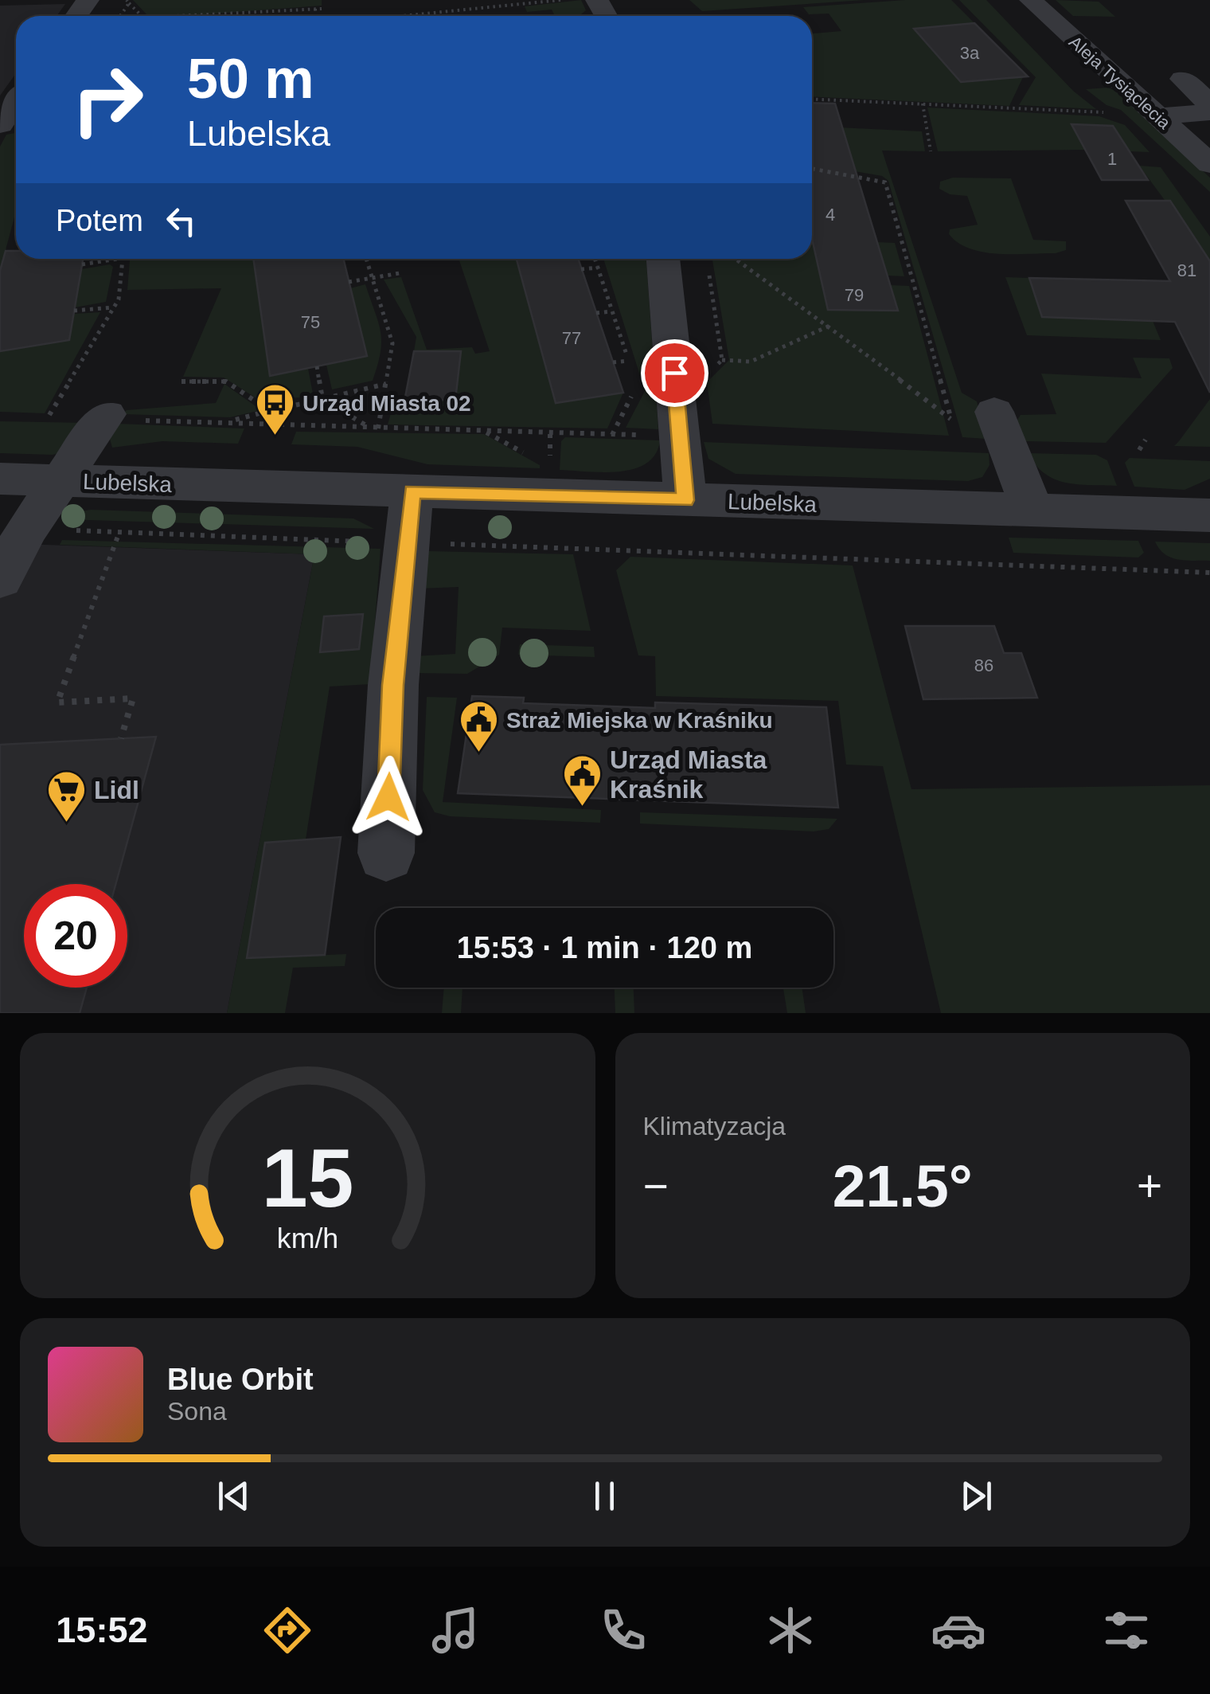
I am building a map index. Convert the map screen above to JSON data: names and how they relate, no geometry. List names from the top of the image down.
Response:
{
  "streets": {
    "street": ["Aleja Tysiąclecia", "Lubelska"]
  },
  "places": {
    "bus stop": ["Urząd Miasta 02"],
    "public building": ["Straż Miejska w Kraśniku", "Urząd Miasta Kraśnik"],
    "supermarket": ["Lidl"]
  },
  "house_numbers": [
    "3a",
    "1",
    "4",
    "81",
    "79",
    "75",
    "77",
    "86"
  ],
  "page": {
    "turn": ["50 m", "Lubelska"],
    "then": "Potem",
    "limit": "20",
    "trip": "15:53 · 1 min · 120 m",
    "tile": "Klimatyzacja",
    "heat": ["−", "21.5°", "+"],
    "song": ["Blue Orbit", "Sona"],
    "tabs": "15:52",
    "gauge": ["15", "km/h"]
  }
}
